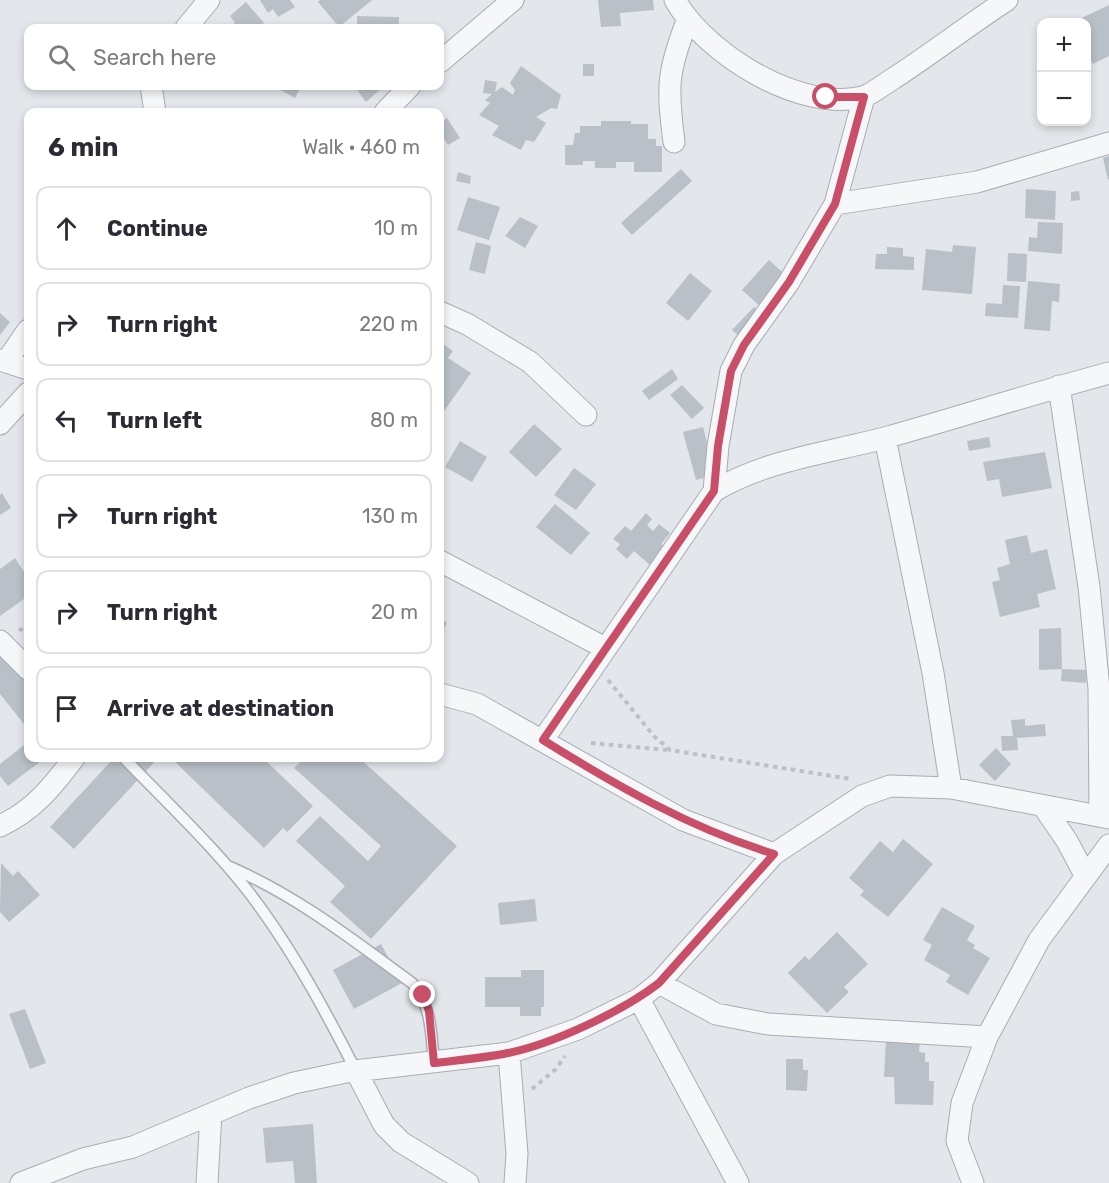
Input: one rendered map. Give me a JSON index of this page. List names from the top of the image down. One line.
{"page":{"map_buttons":["+","−"],"search":"Search here","heading":["6 min","Walk · 460 m"],"list":[["Continue","10 m"],["Turn right","220 m"],["Turn left","80 m"],["Turn right","130 m"],["Turn right","20 m"],"Arrive at destination"]}}
